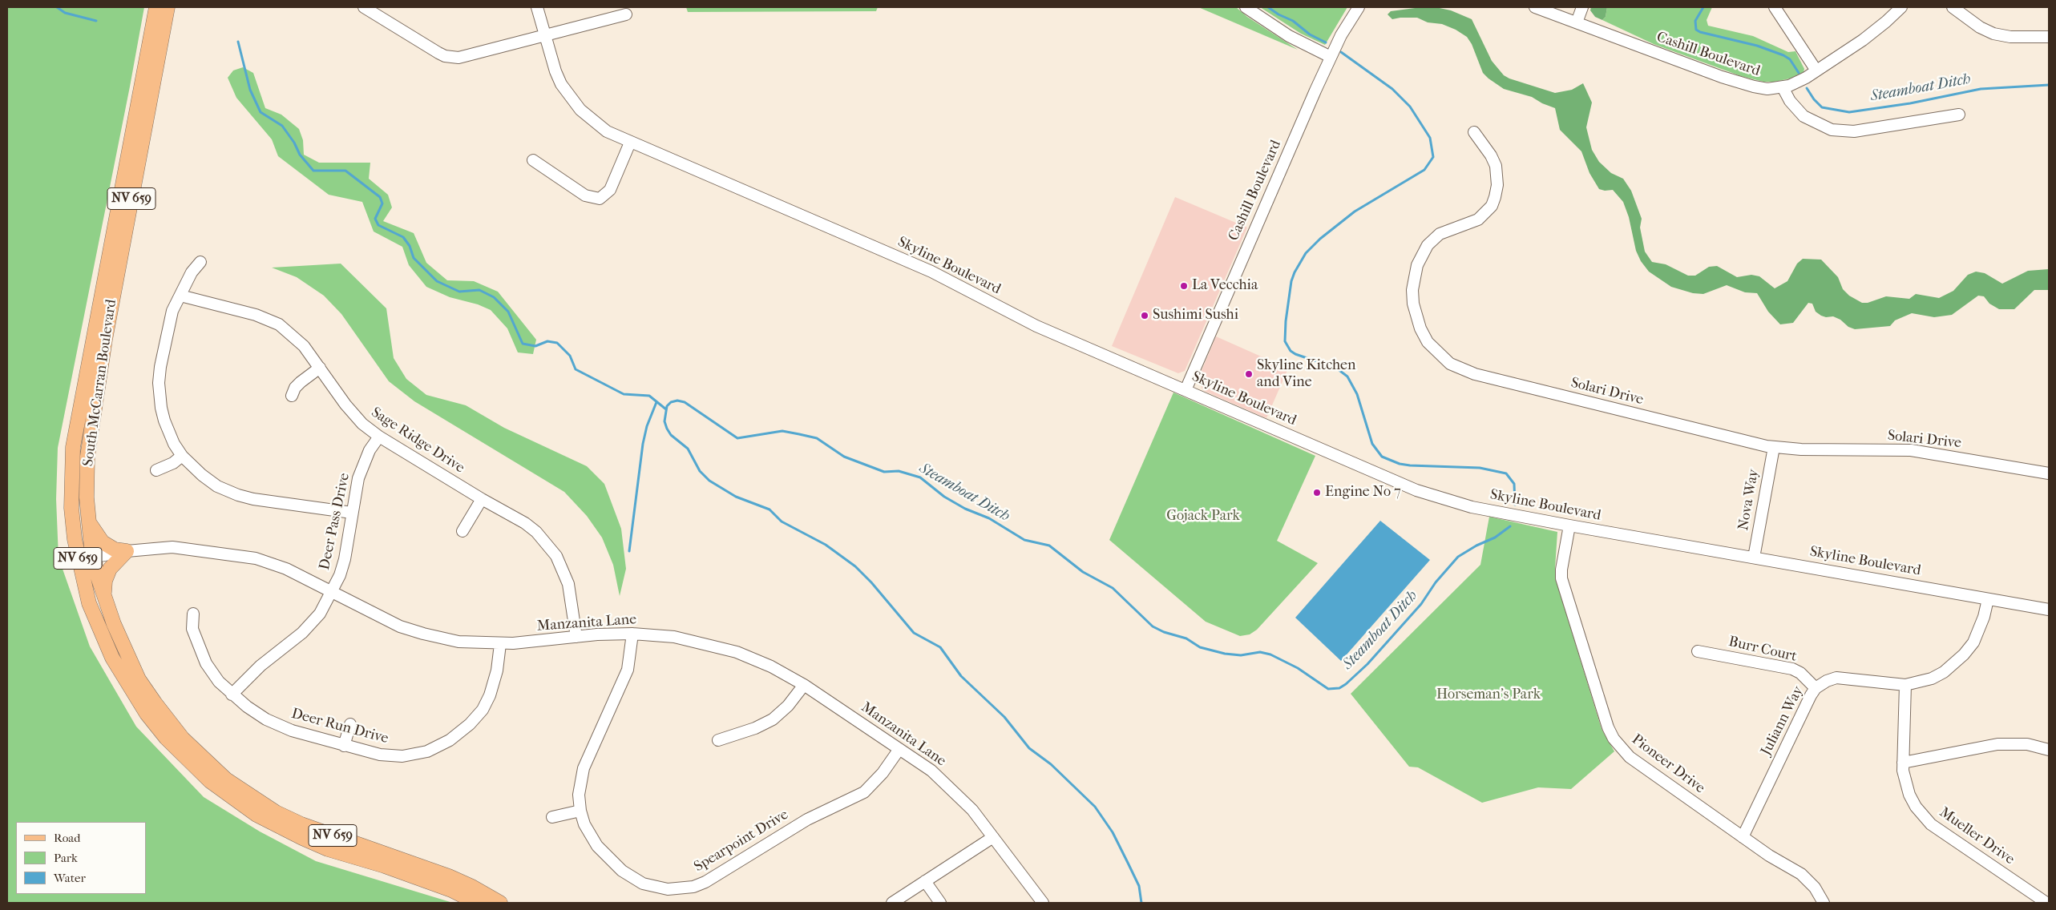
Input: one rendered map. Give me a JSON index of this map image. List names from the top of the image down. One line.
{"streets":{"main road":["NV 659","South McCarran Boulevard"],"street":["Cashill Boulevard","Skyline Boulevard","Solari Drive","Sage Ridge Drive","Nova Way","Deer Pass Drive","Manzanita Lane","Burr Court","Juliann Way","Deer Run Drive","Pioneer Drive","Mueller Drive","Spearpoint Drive"]},"crossings":[["Cashill Boulevard","Skyline Boulevard"],["Skyline Boulevard","Nova Way"],["Skyline Boulevard","Juliann Way"],["Skyline Boulevard","Pioneer Drive"],["South McCarran Boulevard","Manzanita Lane"],["Solari Drive","Nova Way"],["Sage Ridge Drive","Deer Pass Drive"],["Sage Ridge Drive","Manzanita Lane"],["Deer Pass Drive","Manzanita Lane"],["Deer Pass Drive","Deer Run Drive"],["Manzanita Lane","Deer Run Drive"],["Manzanita Lane","Spearpoint Drive"],["Burr Court","Juliann Way"],["Juliann Way","Pioneer Drive"],["Juliann Way","Mueller Drive"]],"water":["Steamboat Ditch"],"parks":["Gojack Park","Horseman's Park"],"places":["La Vecchia","Sushimi Sushi","Skyline Kitchen and Vine","Engine No 7"],"legend":["Road","Park","Water"]}
